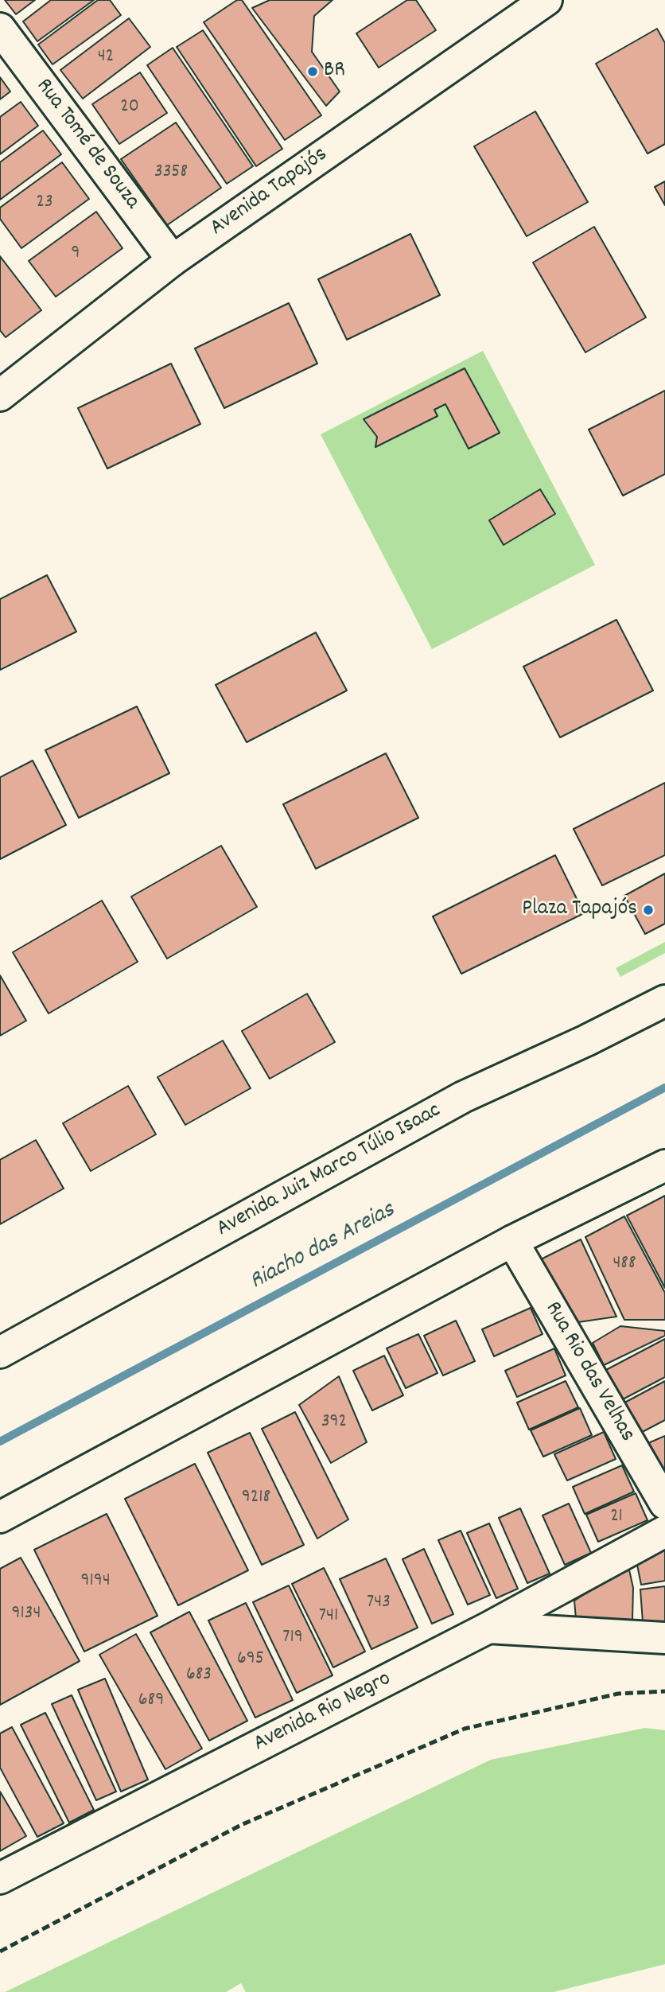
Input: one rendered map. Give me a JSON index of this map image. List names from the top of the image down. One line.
{"streets":{"main road":["Rua Tomé de Souza","Avenida Tapajós","Avenida Juiz Marco Túlio Isaac","Rua Rio das Velhas","Avenida Rio Negro"]},"crossings":[["Rua Tomé de Souza","Avenida Tapajós"]],"water":["Riacho das Areias"],"places":["BR","Plaza Tapajós"],"house_numbers":["42","20","3358","23","9","488","392","9218","21","9194","743","9134","741","719","695","683","689"]}
